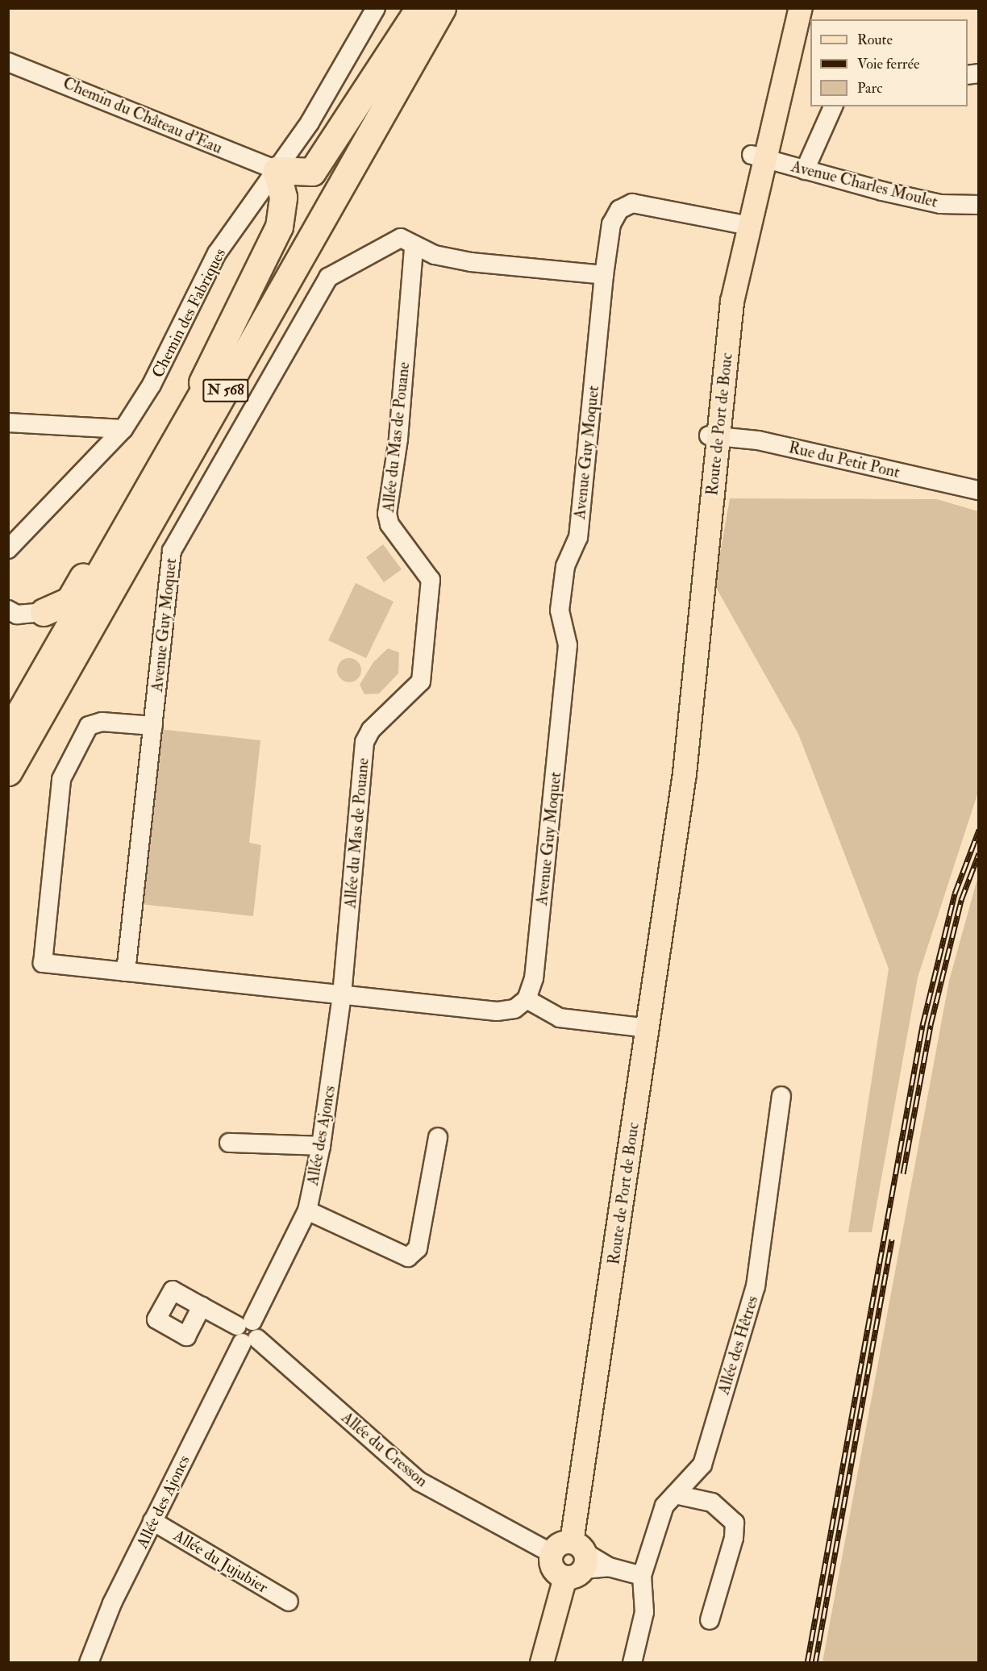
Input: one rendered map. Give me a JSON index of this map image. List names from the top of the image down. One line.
{"streets":{"highway":["N 568"],"main road":["Route de Port de Bouc"],"street":["Chemin du Château d'Eau","Avenue Charles Moulet","Chemin des Fabriques","Allée du Mas de Pouane","Avenue Guy Moquet","Rue du Petit Pont","Allée des Ajoncs","Allée des Hêtres","Allée du Cresson","Allée du Jujubier"]},"crossings":[["Chemin du Château d'Eau","Chemin des Fabriques"],["Avenue Charles Moulet","Route de Port de Bouc"],["Route de Port de Bouc","Avenue Guy Moquet"],["Route de Port de Bouc","Rue du Petit Pont"],["Allée du Mas de Pouane","Avenue Guy Moquet"],["Allée du Mas de Pouane","Allée des Ajoncs"],["Allée des Ajoncs","Allée du Cresson"],["Allée des Ajoncs","Allée du Jujubier"]],"legend":["Route","Voie ferrée","Parc"]}
